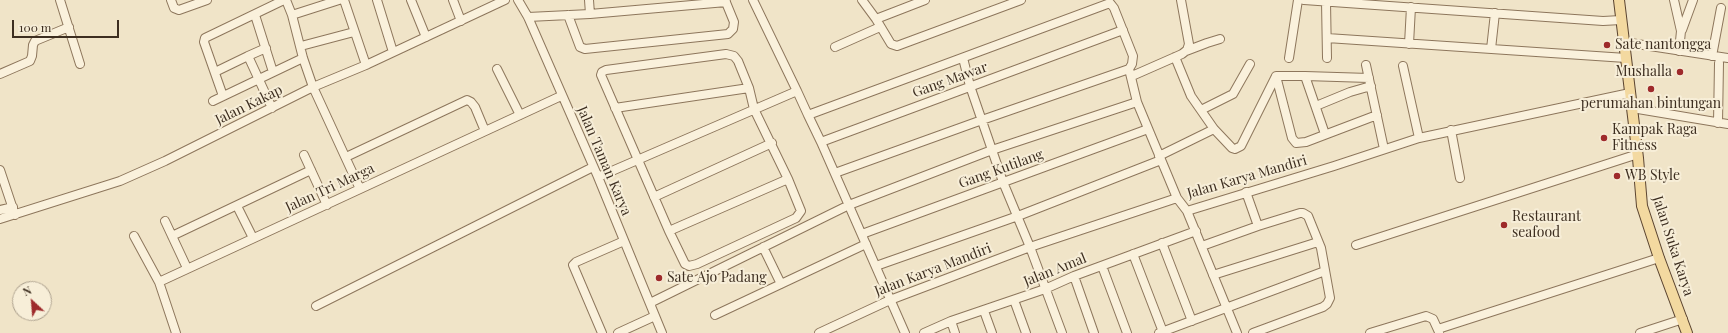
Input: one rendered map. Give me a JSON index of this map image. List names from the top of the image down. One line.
{"streets":{"main road":["Jalan Suka Karya"],"street":["Gang Mawar","Jalan Kakap","Jalan Taman Karya","Gang Kutilang","Jalan Karya Mandiri","Jalan Tri Marga","Jalan Amal"]},"crossings":[["Jalan Taman Karya","Jalan Tri Marga"],["Jalan Karya Mandiri","Jalan Suka Karya"]],"places":["Sate nantongga","Mushalla","perumahan bintungan","Kampak Raga Fitness","WB Style","Restaurant seafood","Sate Ajo Padang"],"scale_bar":"100 m","north":"top left"}
